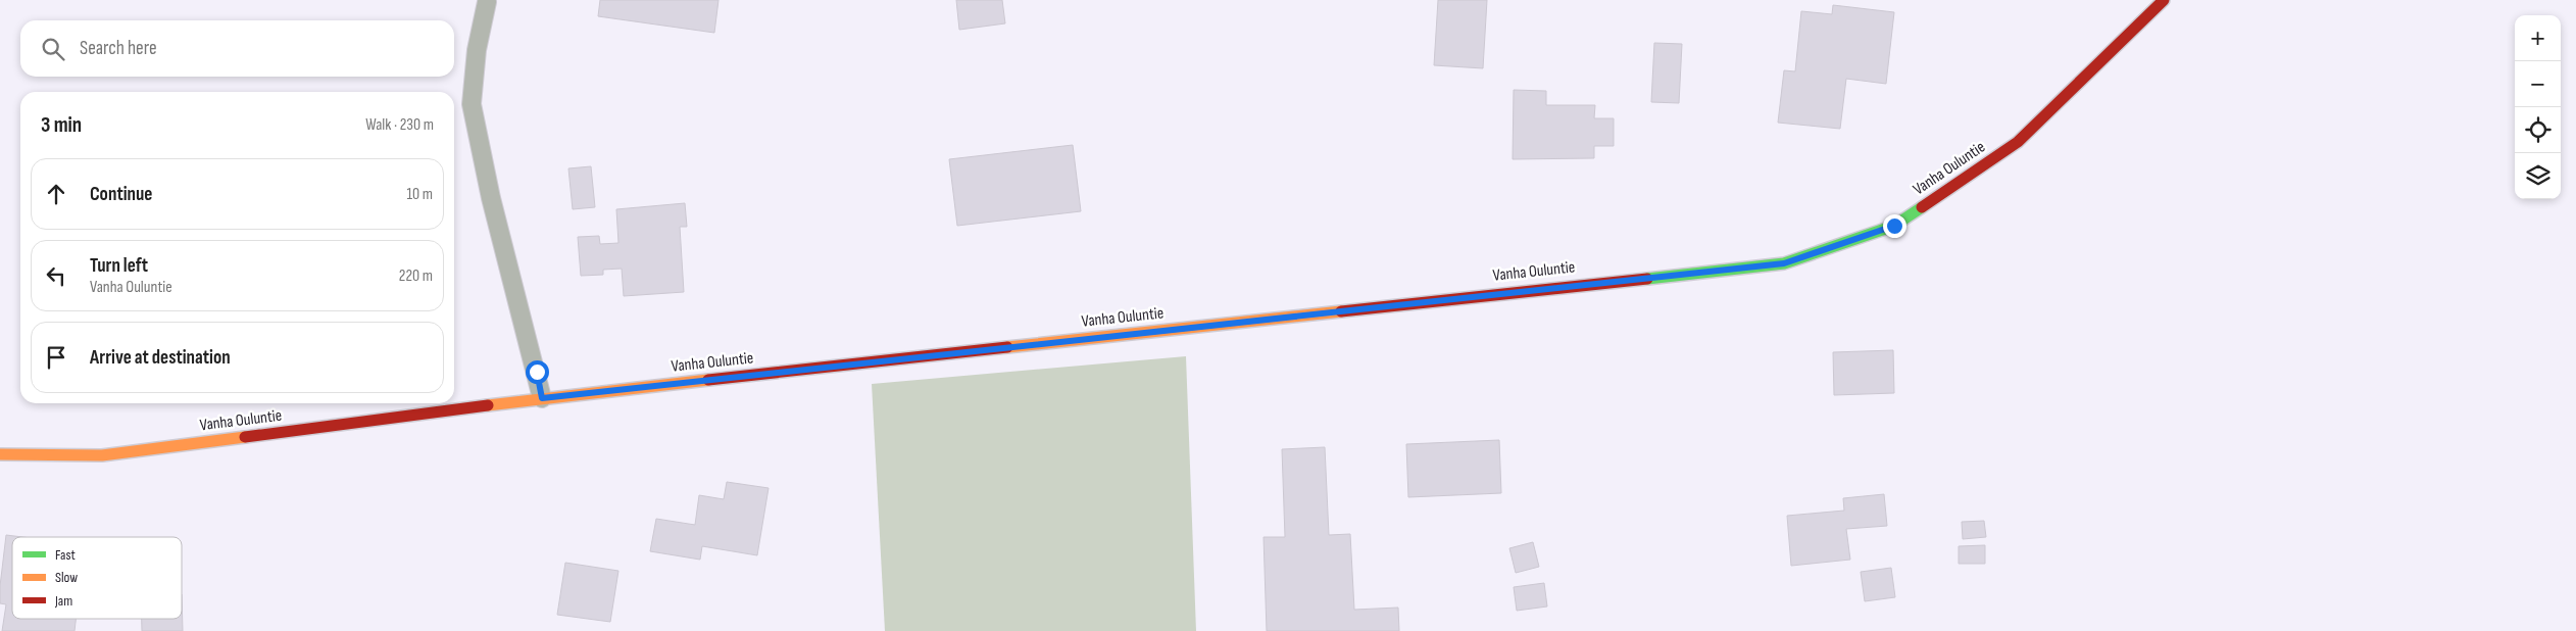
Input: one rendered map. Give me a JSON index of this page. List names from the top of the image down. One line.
{"streets":{"street":["Vanha Ouluntie"]},"legend":["Fast","Slow","Jam"],"page":{"map_buttons":["+","−"],"search":"Search here","heading":["3 min","Walk · 230 m"],"list":[["Continue","10 m"],["Turn left","Vanha Ouluntie","220 m"],"Arrive at destination"]}}
